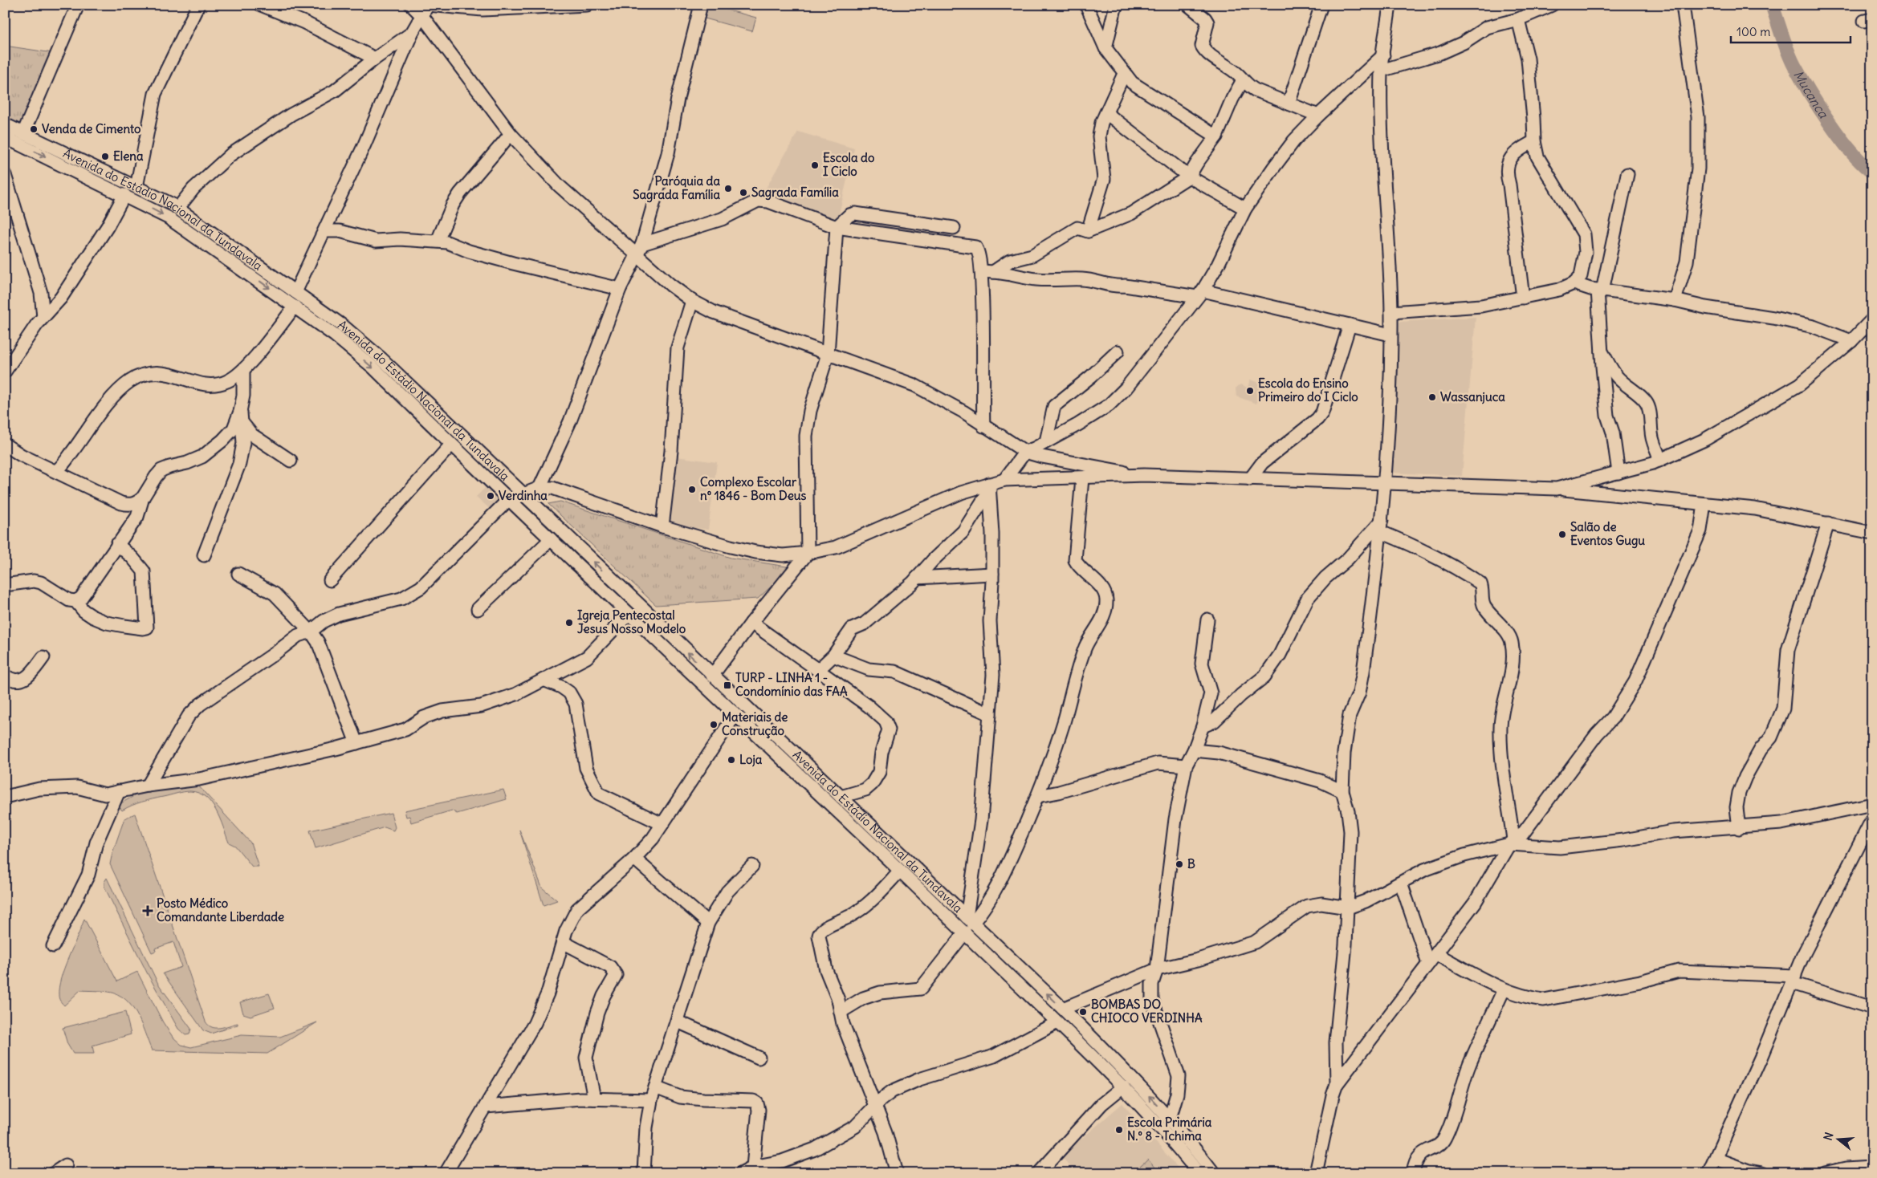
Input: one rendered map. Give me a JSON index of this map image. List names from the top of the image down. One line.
{"streets":{"street":["Avenida do Estádio Nacional da Tundavala"]},"water":["Mucanca"],"places":{"other":["Venda de Cimento","Elena","Escola do I Ciclo","Paróquia da Sagrada Família","Sagrada Família","Escola do Ensino Primeiro do I Ciclo","Wassanjuca","Complexo Escolar nº 1846 - Bom Deus","Verdinha","Salão de Eventos Gugu","Igreja Pentecostal Jesus Nosso Modelo","Materiais de Construção","Loja","B","BOMBAS DO CHIOCO VERDINHA","Escola Primária N.º 8 - Tchima"],"transit":["TURP - LINHA 1 - Condomínio das FAA"],"health":["Posto Médico Comandante Liberdade"]},"scale_bar":"100 m","north":"left"}
